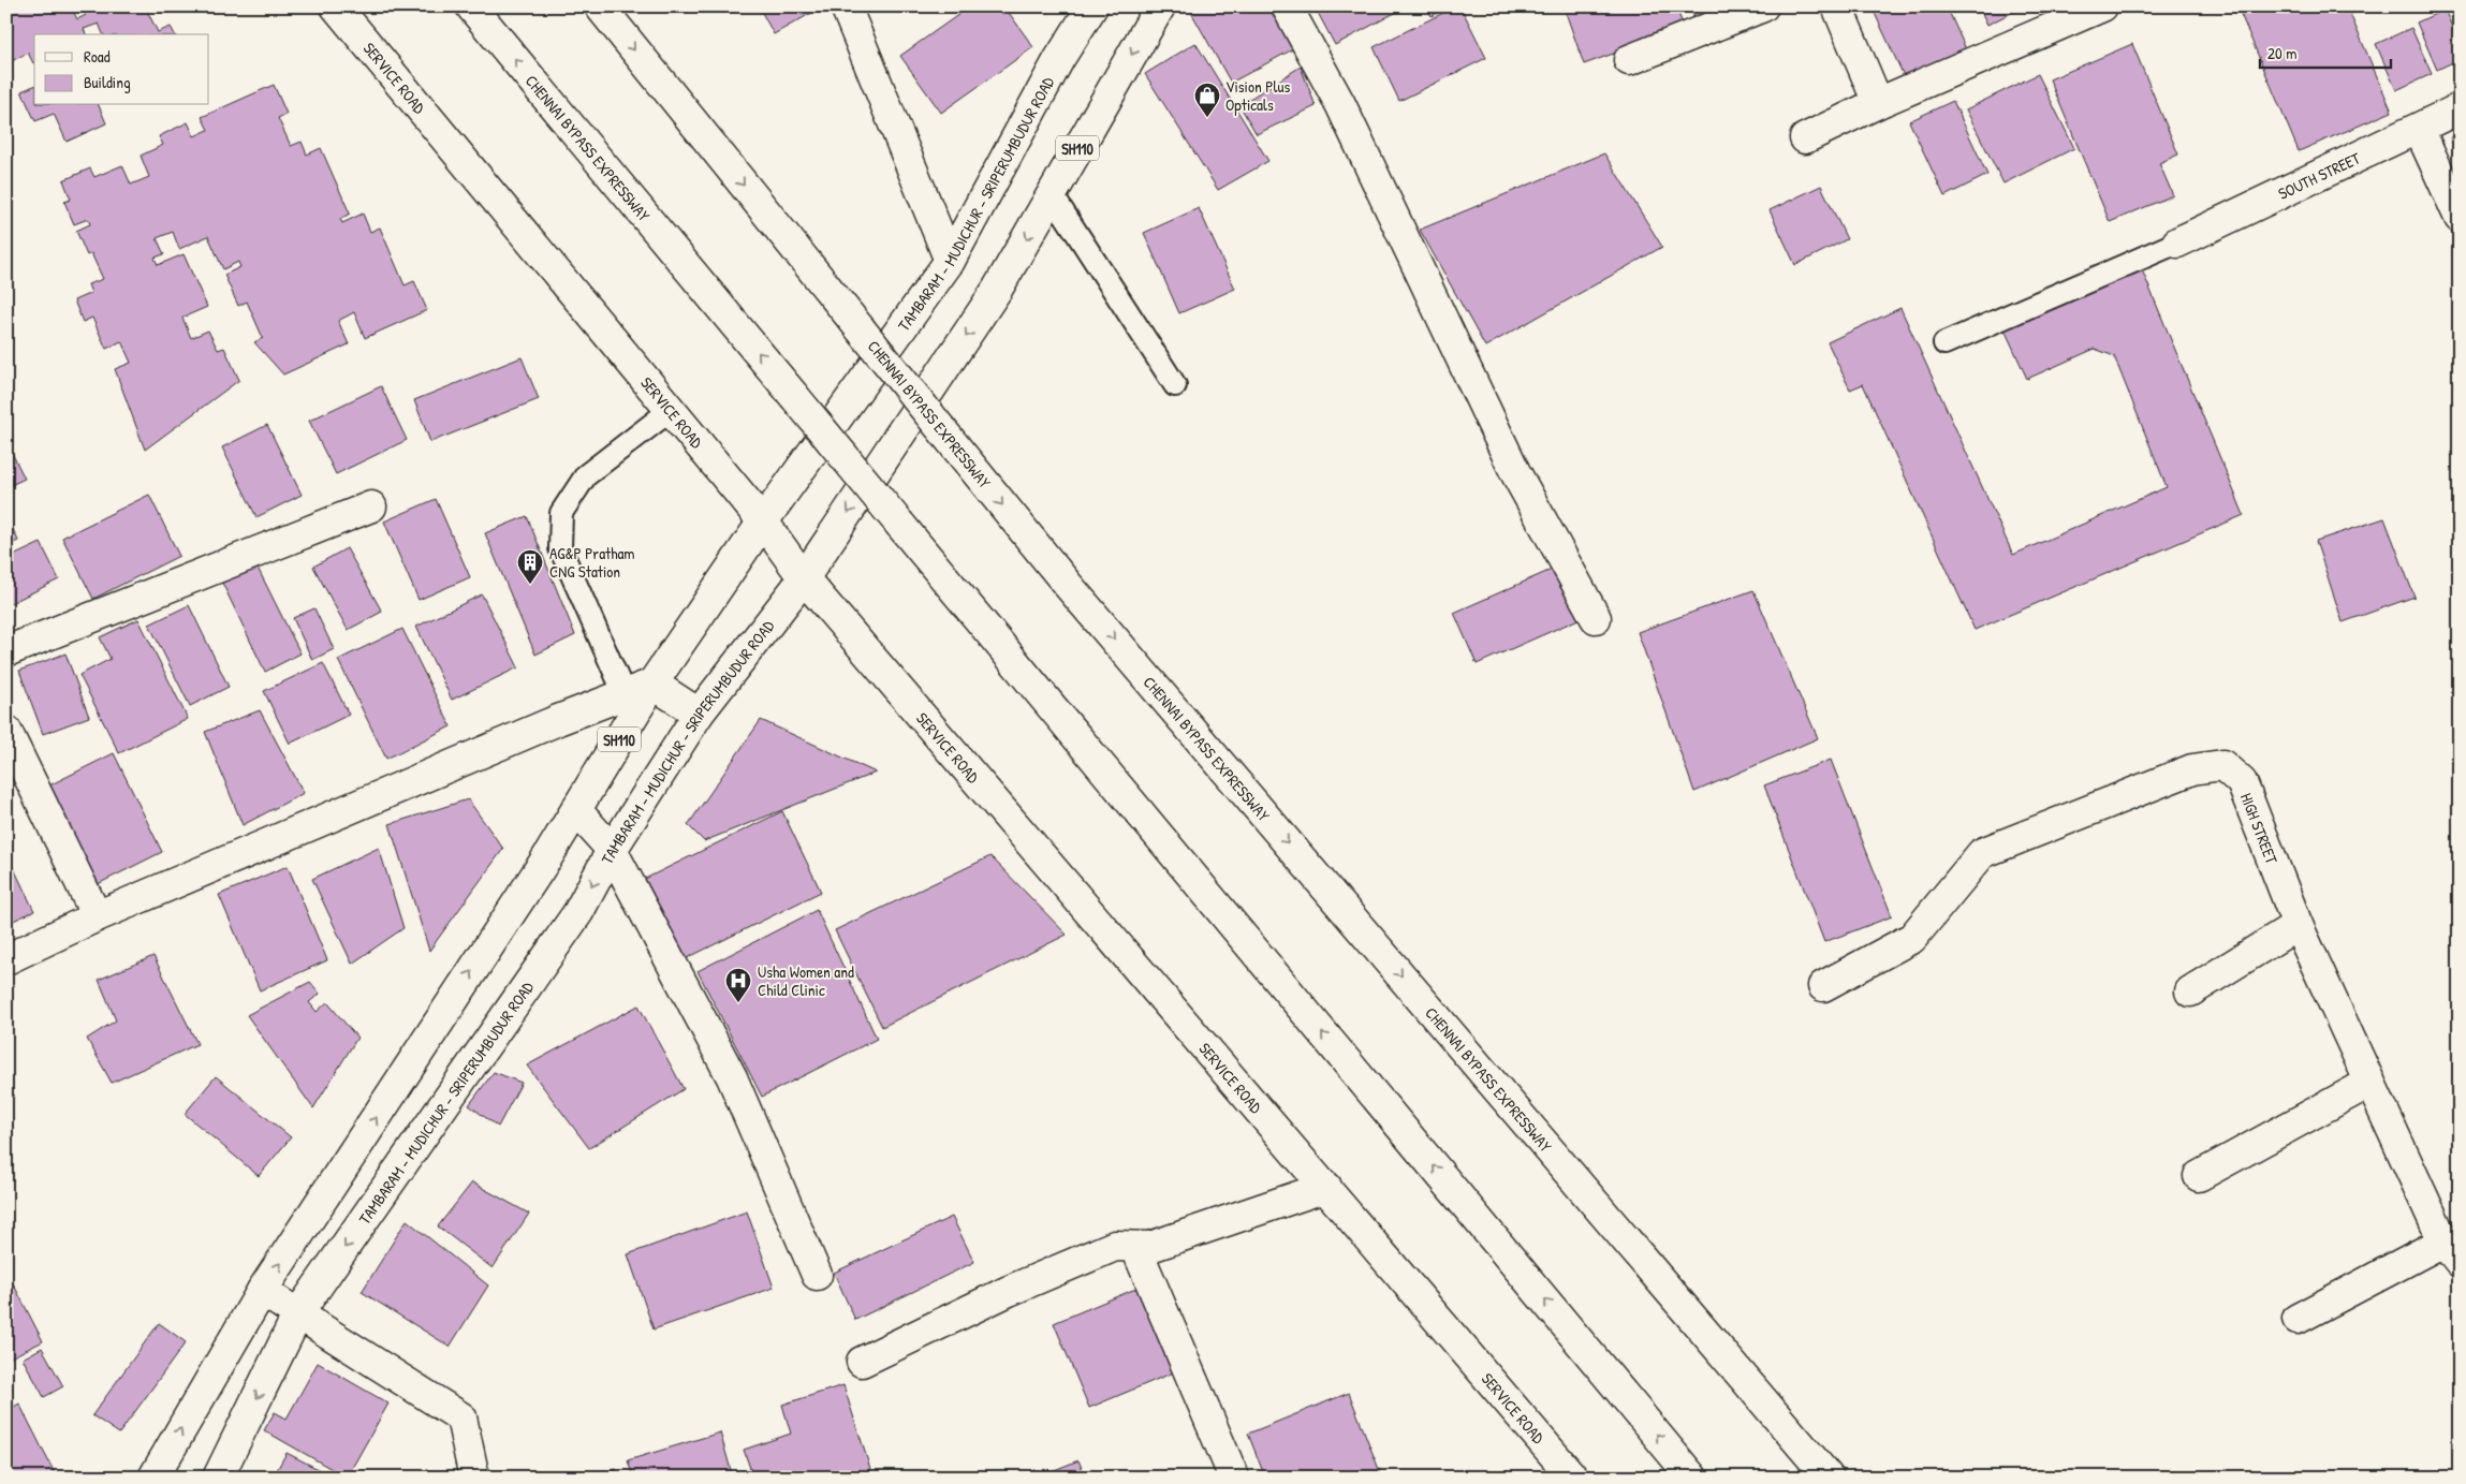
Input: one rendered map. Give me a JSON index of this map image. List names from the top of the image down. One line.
{"streets":{"main road":["SERVICE ROAD","CHENNAI BYPASS EXPRESSWAY","SH110","SOUTH STREET","TAMBARAM - MUDICHUR - SRIPERUMBUDUR ROAD","HIGH STREET"]},"crossings":[["SERVICE ROAD","TAMBARAM - MUDICHUR - SRIPERUMBUDUR ROAD"]],"places":{"shop":["Vision Plus Opticals"],"building":["AG&P Pratham CNG Station"],"hospital":["Usha Women and Child Clinic"]},"legend":["Road","Building"],"scale_bar":"20 m"}
